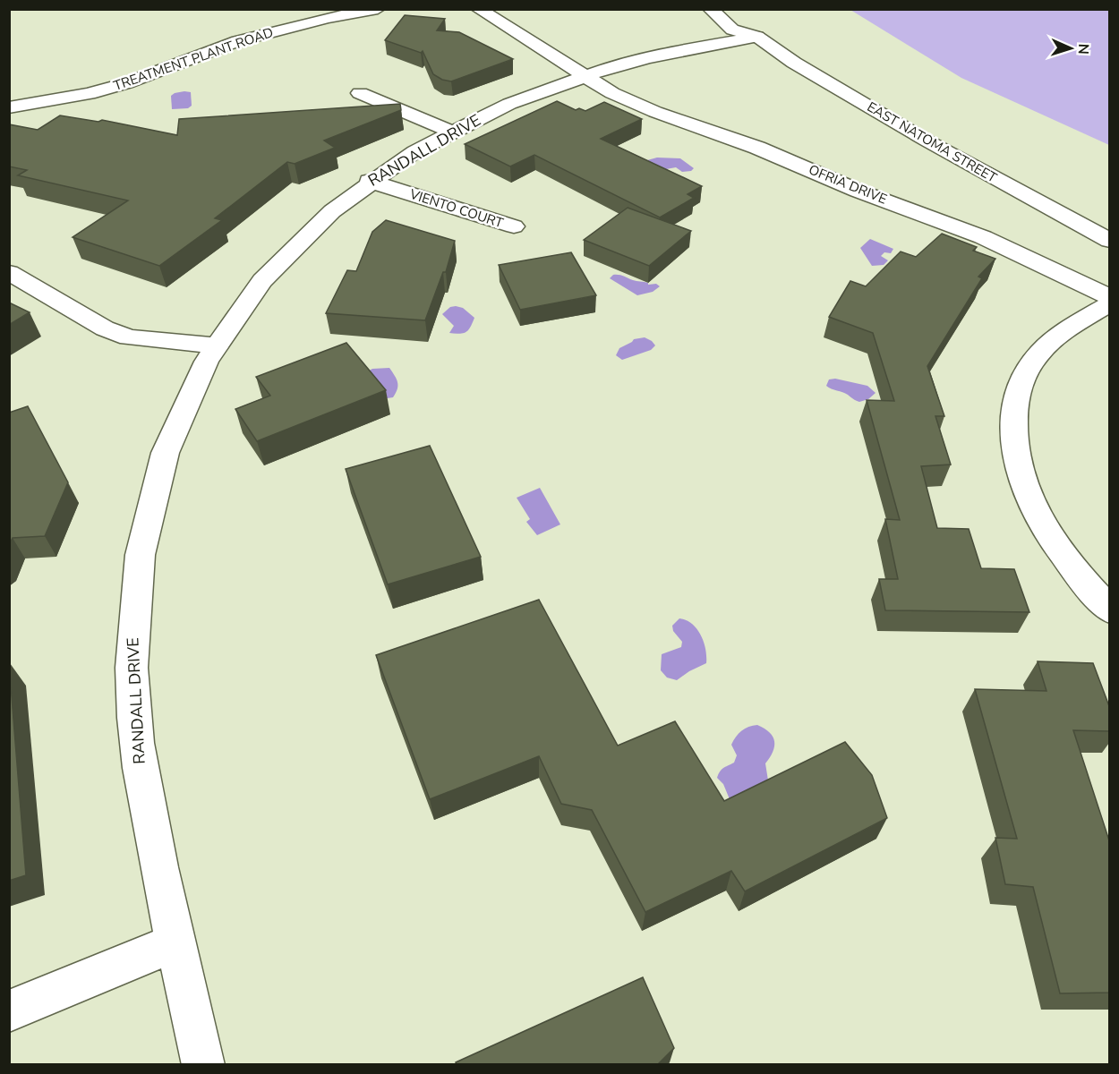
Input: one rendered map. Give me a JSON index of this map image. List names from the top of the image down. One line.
{"streets":{"street":["TREATMENT PLANT ROAD","EAST NATOMA STREET","RANDALL DRIVE","OFRIA DRIVE","VIENTO COURT"]},"crossings":[["EAST NATOMA STREET","RANDALL DRIVE"],["RANDALL DRIVE","OFRIA DRIVE"],["RANDALL DRIVE","VIENTO COURT"]],"north":"right"}
